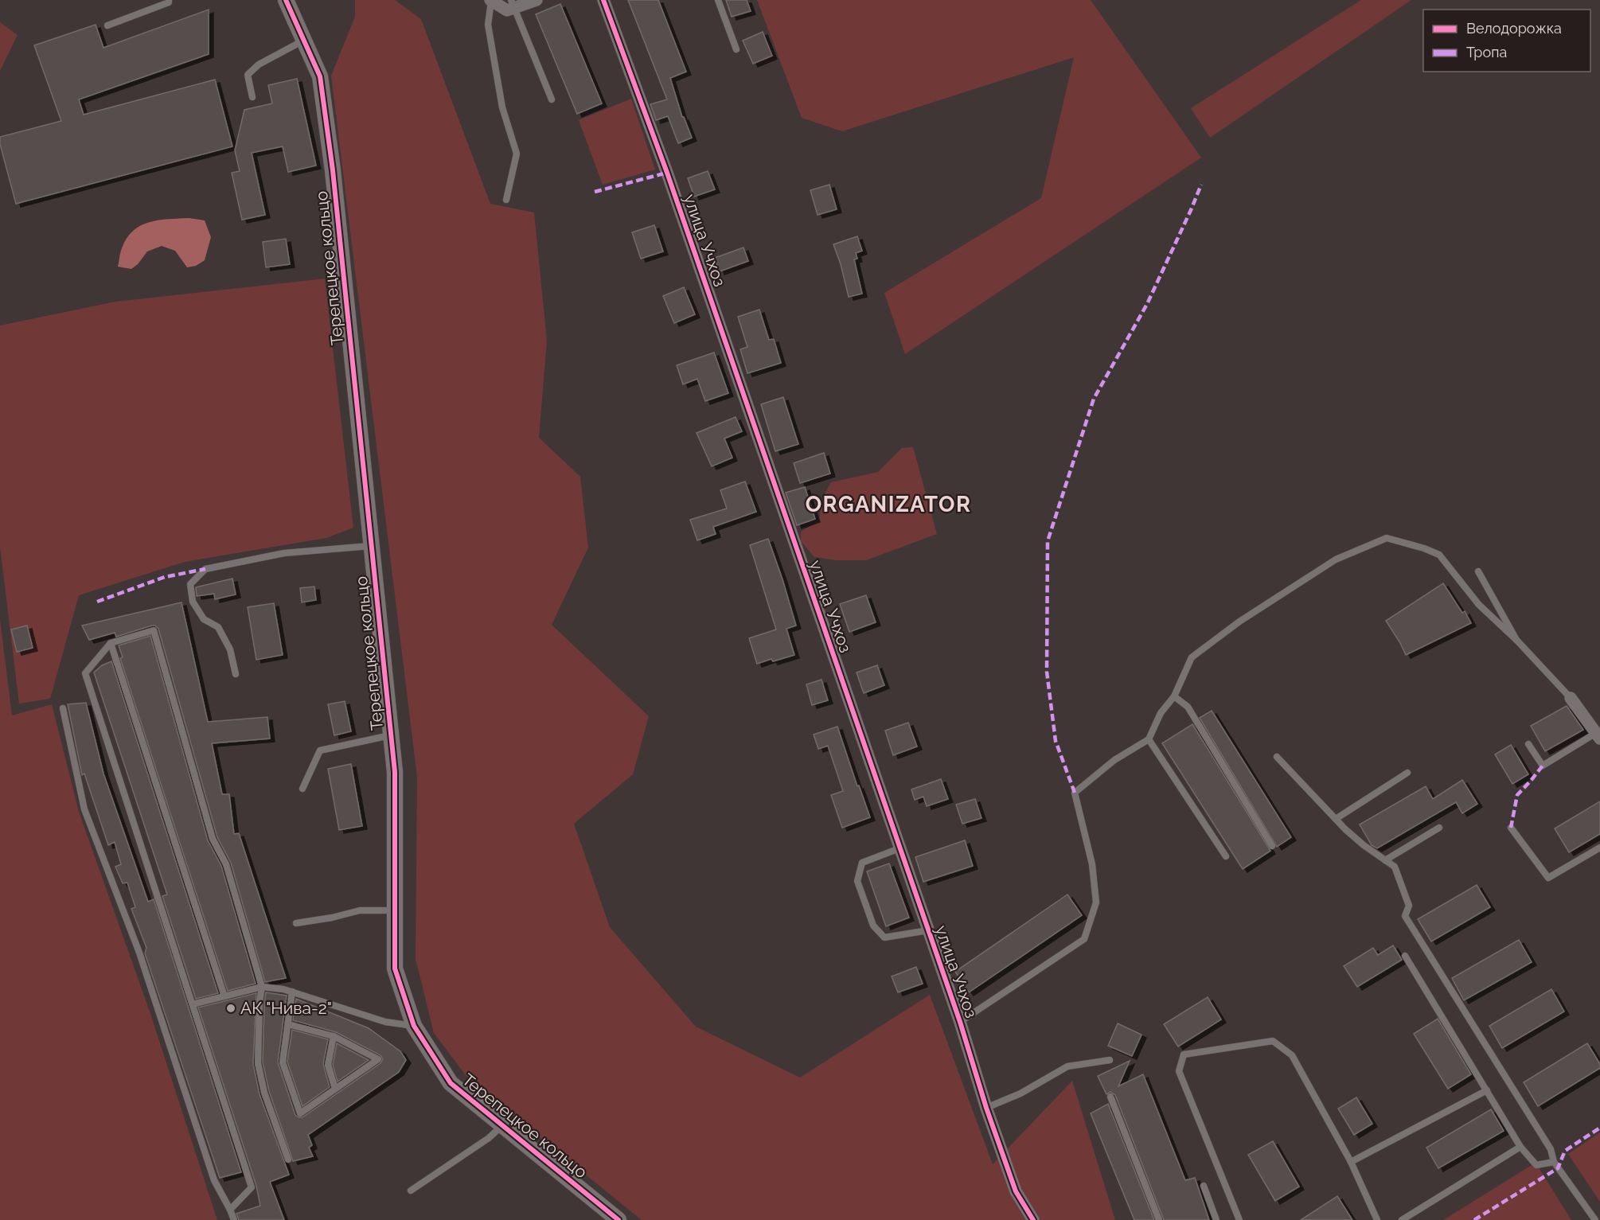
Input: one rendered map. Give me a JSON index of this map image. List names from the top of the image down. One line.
{"streets":{"street":["улица Учхоз","Терепецкое кольцо"]},"districts":["ORGANIZATOR"],"places":["АК \"Нива-2\""],"legend":["Велодорожка","Тропа"]}
